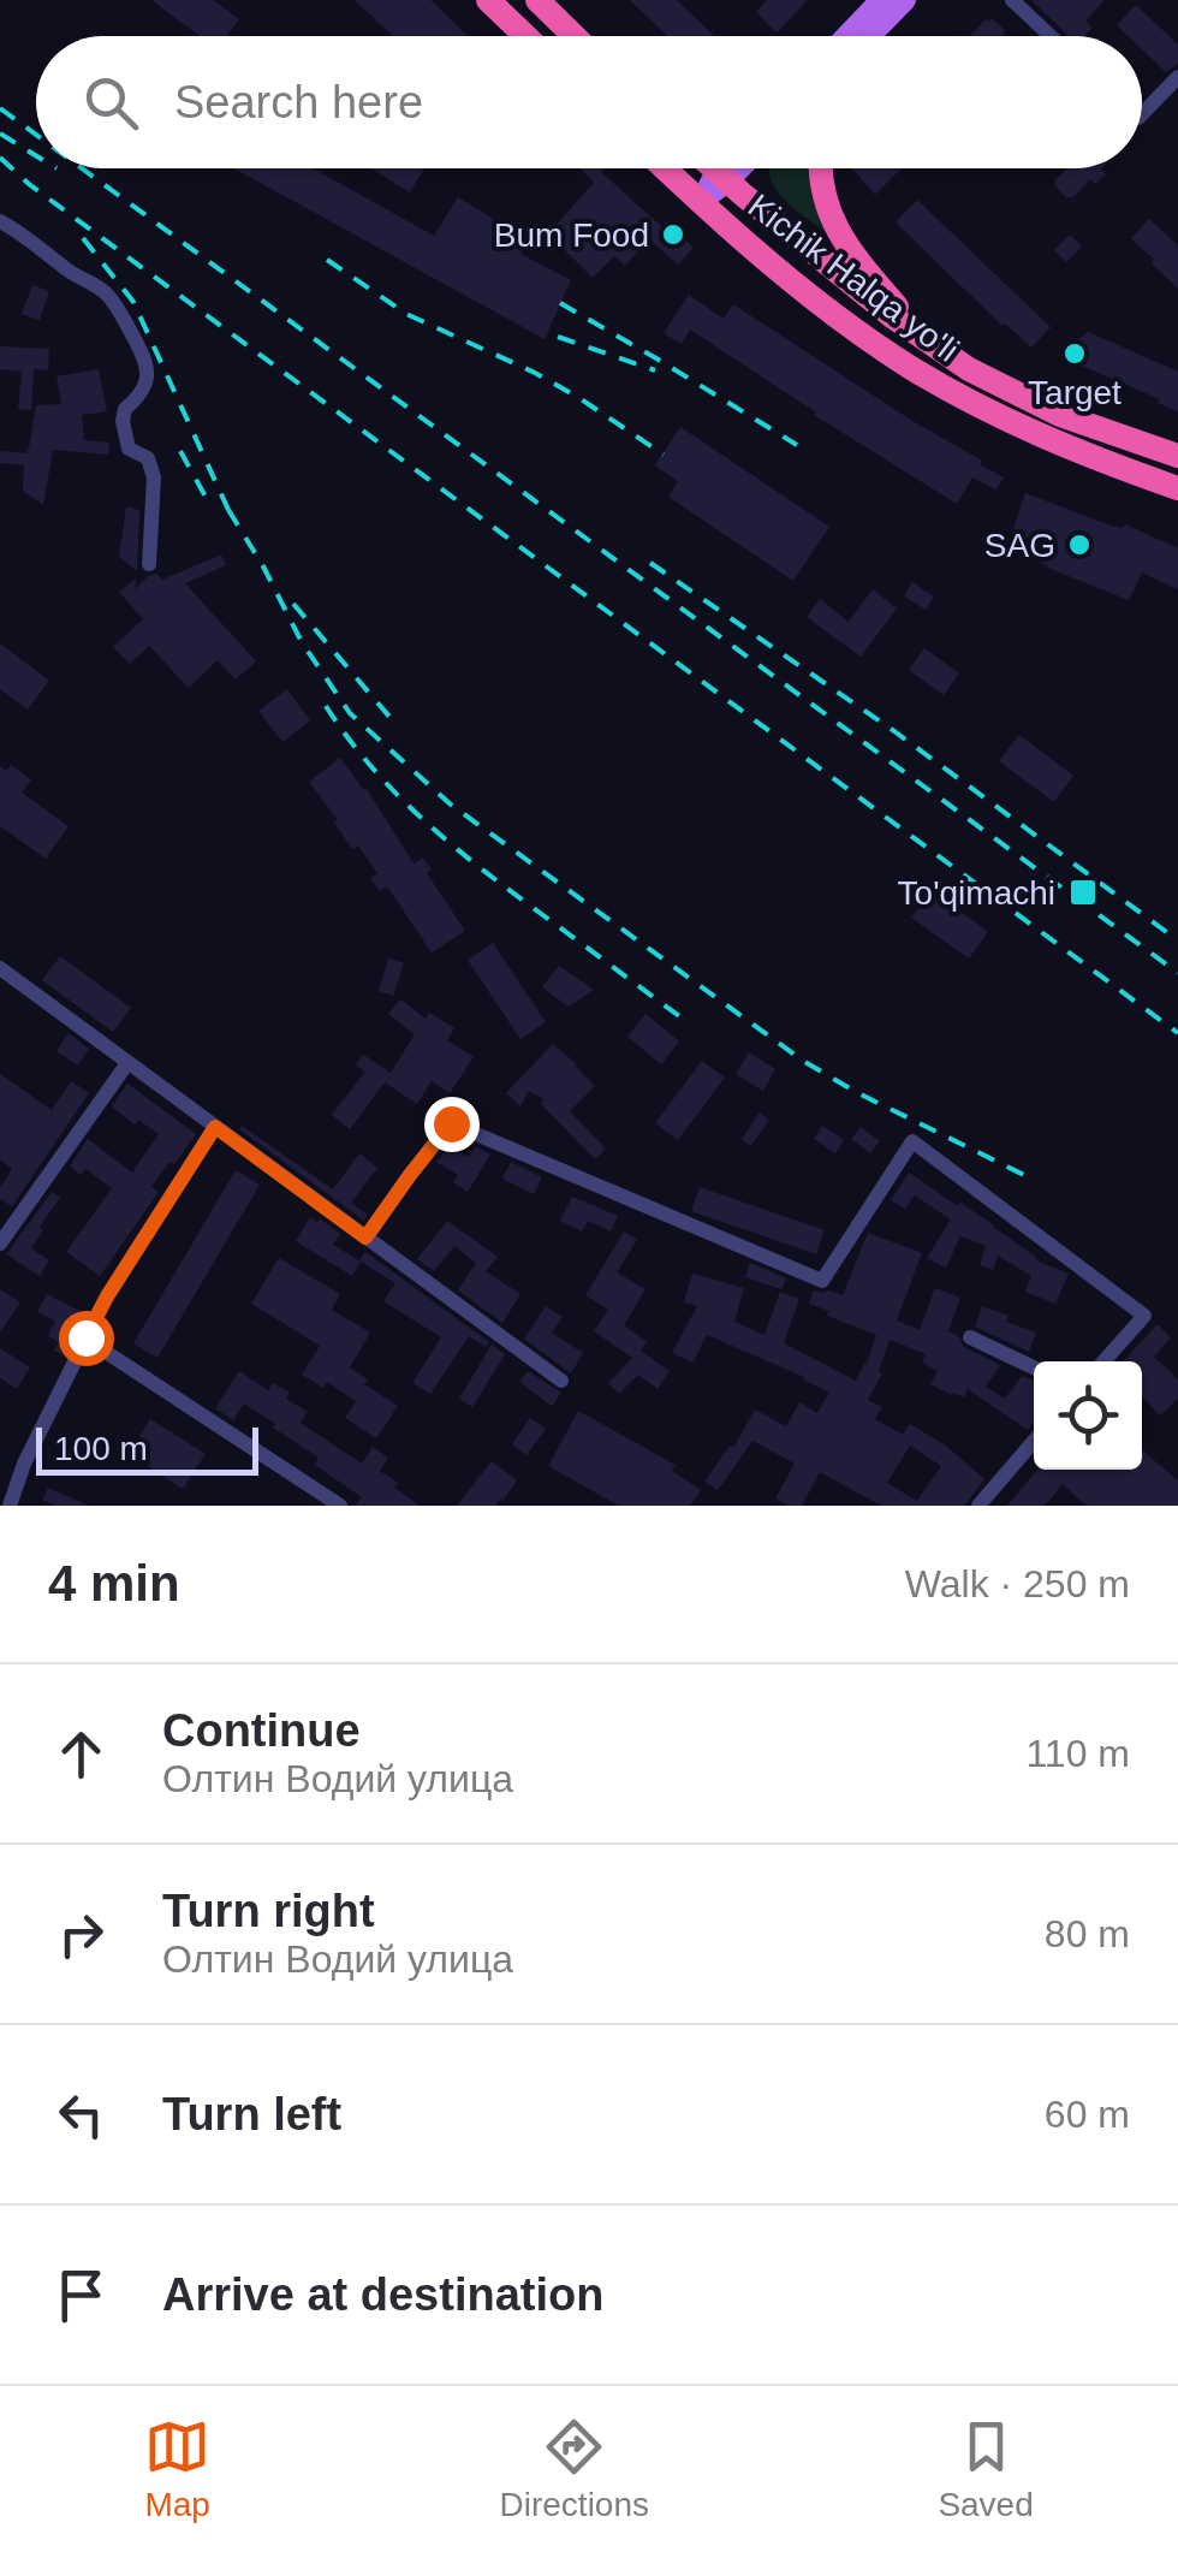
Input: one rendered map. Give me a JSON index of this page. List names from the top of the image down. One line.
{"streets":{"highway":["Kichik Halqa yo'li"]},"places":{"other":["Bum Food","Target","SAG"],"transit":["To'qimachi"]},"scale_bar":"100 m","page":{"search":"Search here","scale":"100 m","heading":["4 min","Walk · 250 m"],"list":[["Continue","Олтин Водий улица","110 m"],["Turn right","Олтин Водий улица","80 m"],["Turn left","60 m"],"Arrive at destination"],"nav":["Map","Directions","Saved"]}}
